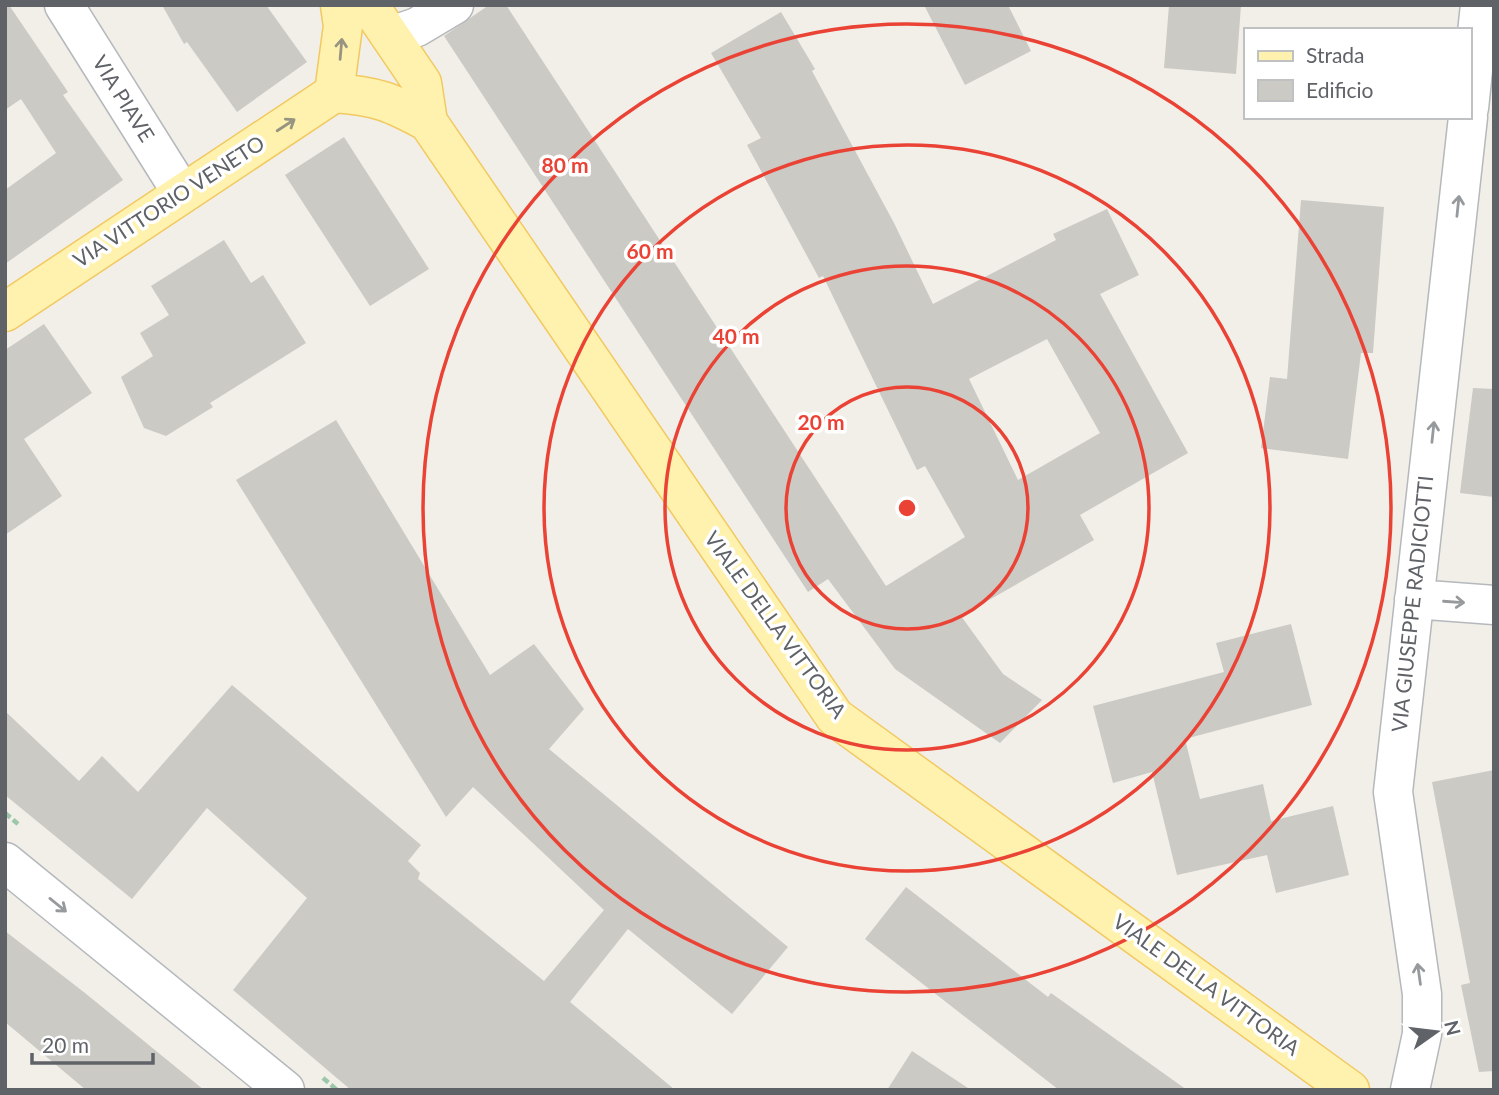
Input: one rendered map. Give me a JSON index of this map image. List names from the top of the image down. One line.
{"streets":{"main road":["VIA VITTORIO VENETO","VIALE DELLA VITTORIA"],"street":["VIA PIAVE","VIA GIUSEPPE RADICIOTTI"]},"crossings":[["VIA PIAVE","VIA VITTORIO VENETO"]],"one_way":["VIA VITTORIO VENETO","VIA GIUSEPPE RADICIOTTI"],"legend":["Strada","Edificio"],"scale_bar":"20 m","north":"right","rings":["80 m","60 m","40 m","20 m"]}
